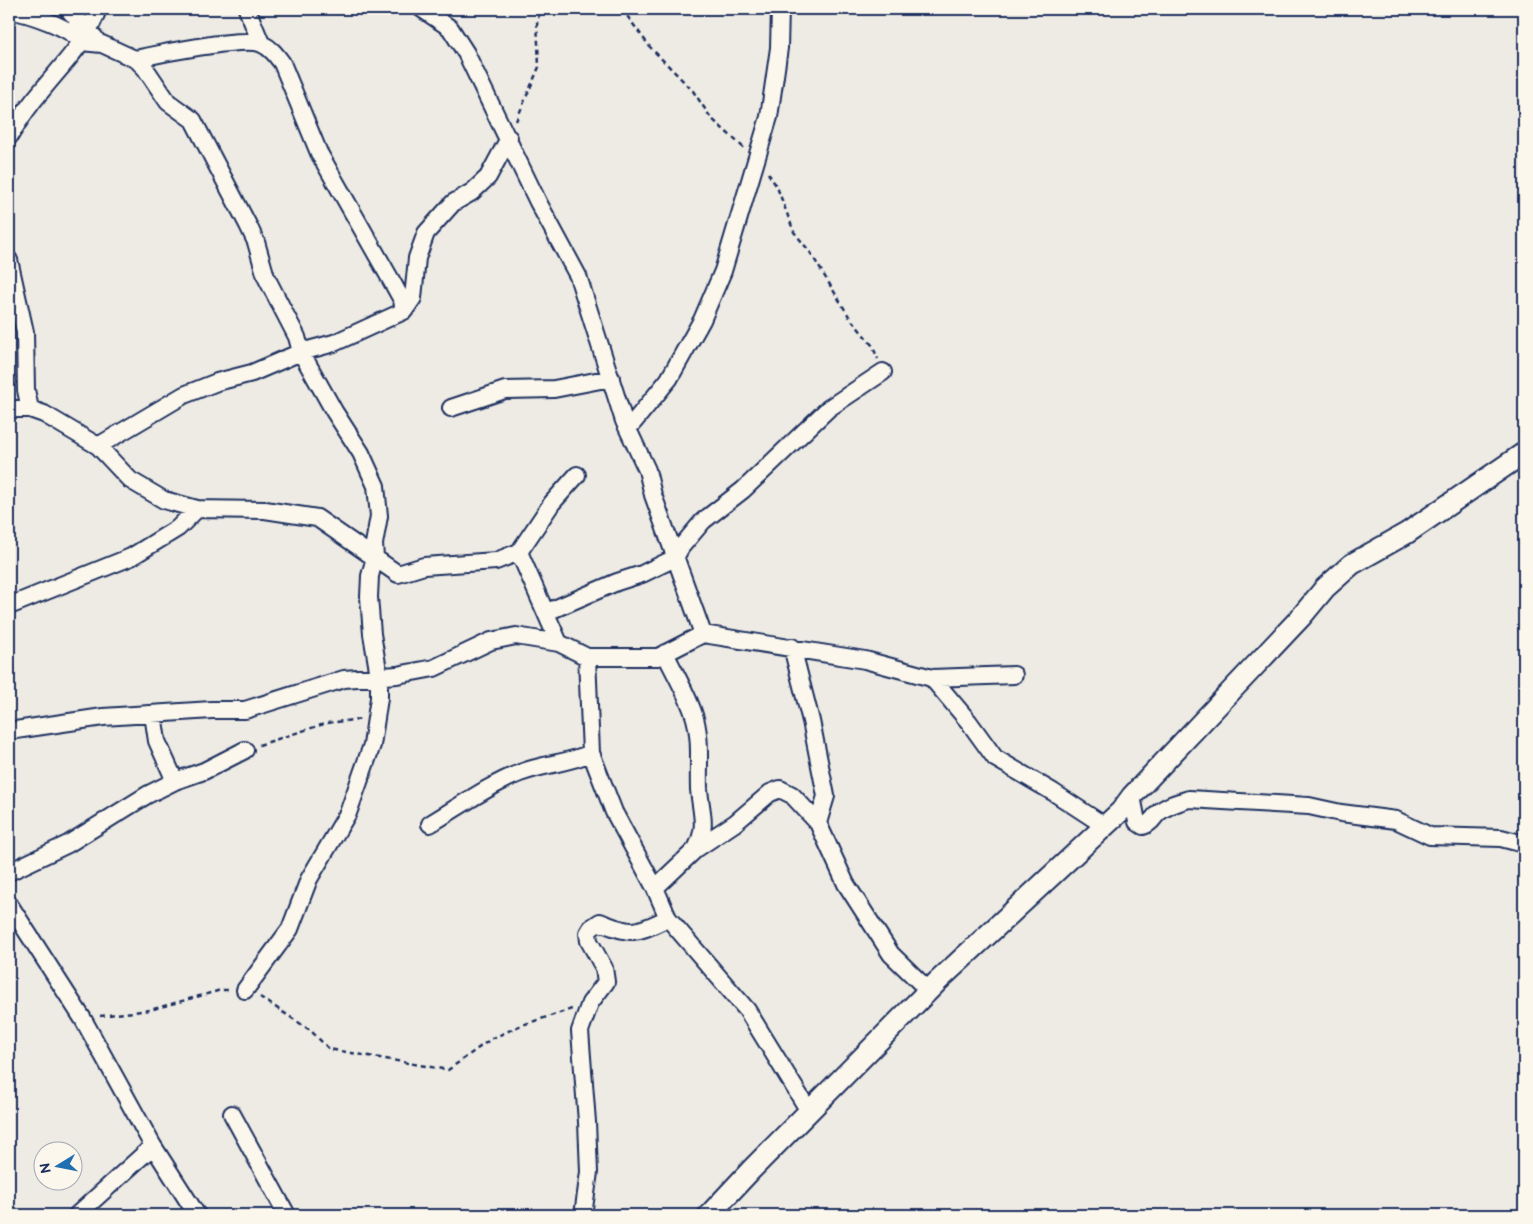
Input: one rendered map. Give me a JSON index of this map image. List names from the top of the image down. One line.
{"north":"left"}
